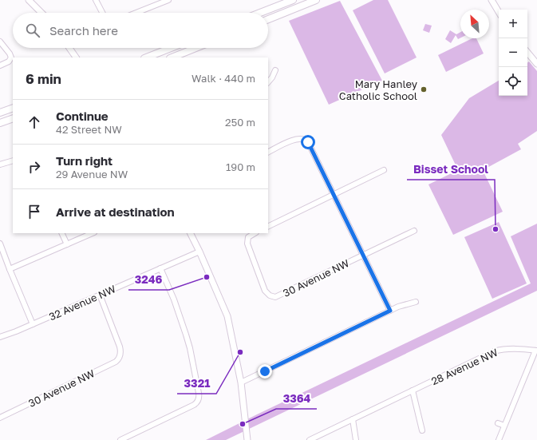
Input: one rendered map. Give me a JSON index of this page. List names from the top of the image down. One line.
{"streets":{"street":["30 Avenue NW","32 Avenue NW","28 Avenue NW"]},"crossings":[["30 Avenue NW","32 Avenue NW"]],"places":["Mary Hanley Catholic School","Bisset School","3246","3321","3364"],"north":"top left","page":{"map_buttons":["+","−"],"search":"Search here","heading":["6 min","Walk · 440 m"],"list":[["Continue","42 Street NW","250 m"],["Turn right","29 Avenue NW","190 m"],"Arrive at destination"]}}
